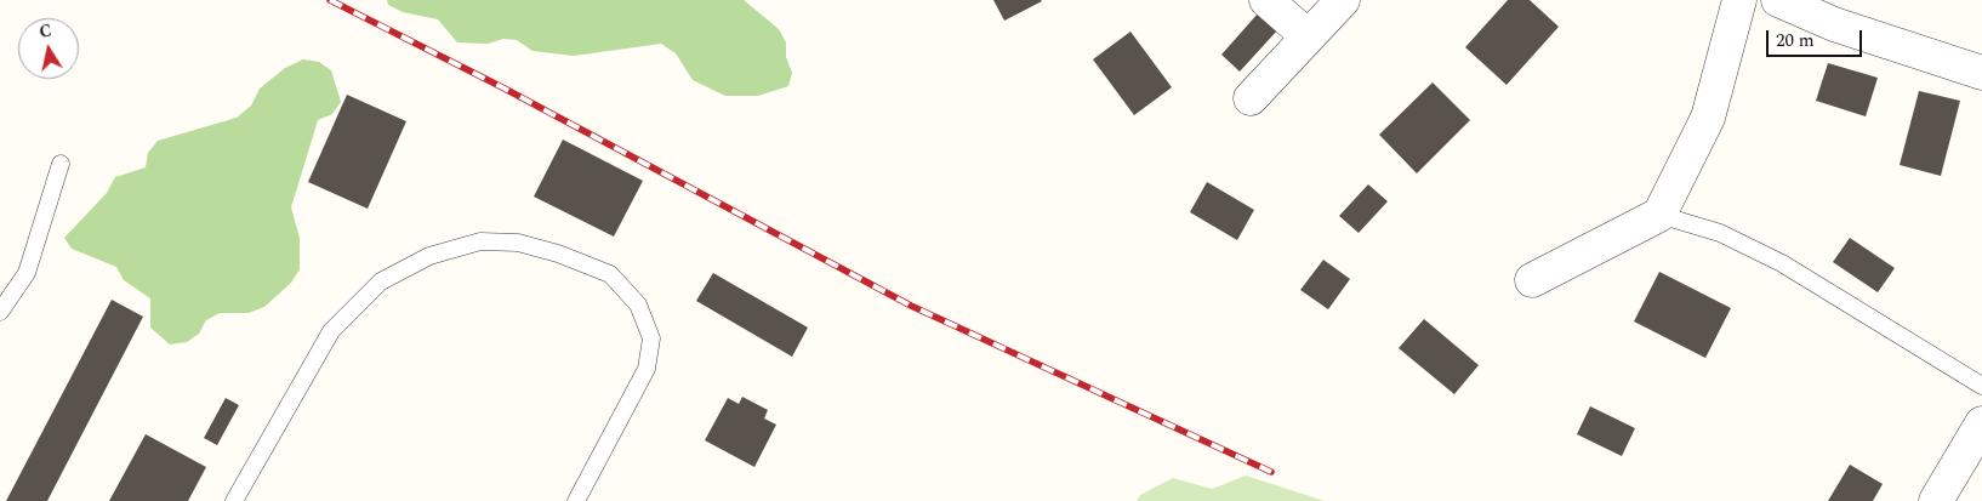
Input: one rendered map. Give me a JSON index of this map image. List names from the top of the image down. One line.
{"scale_bar":"20 m","north":"top"}
